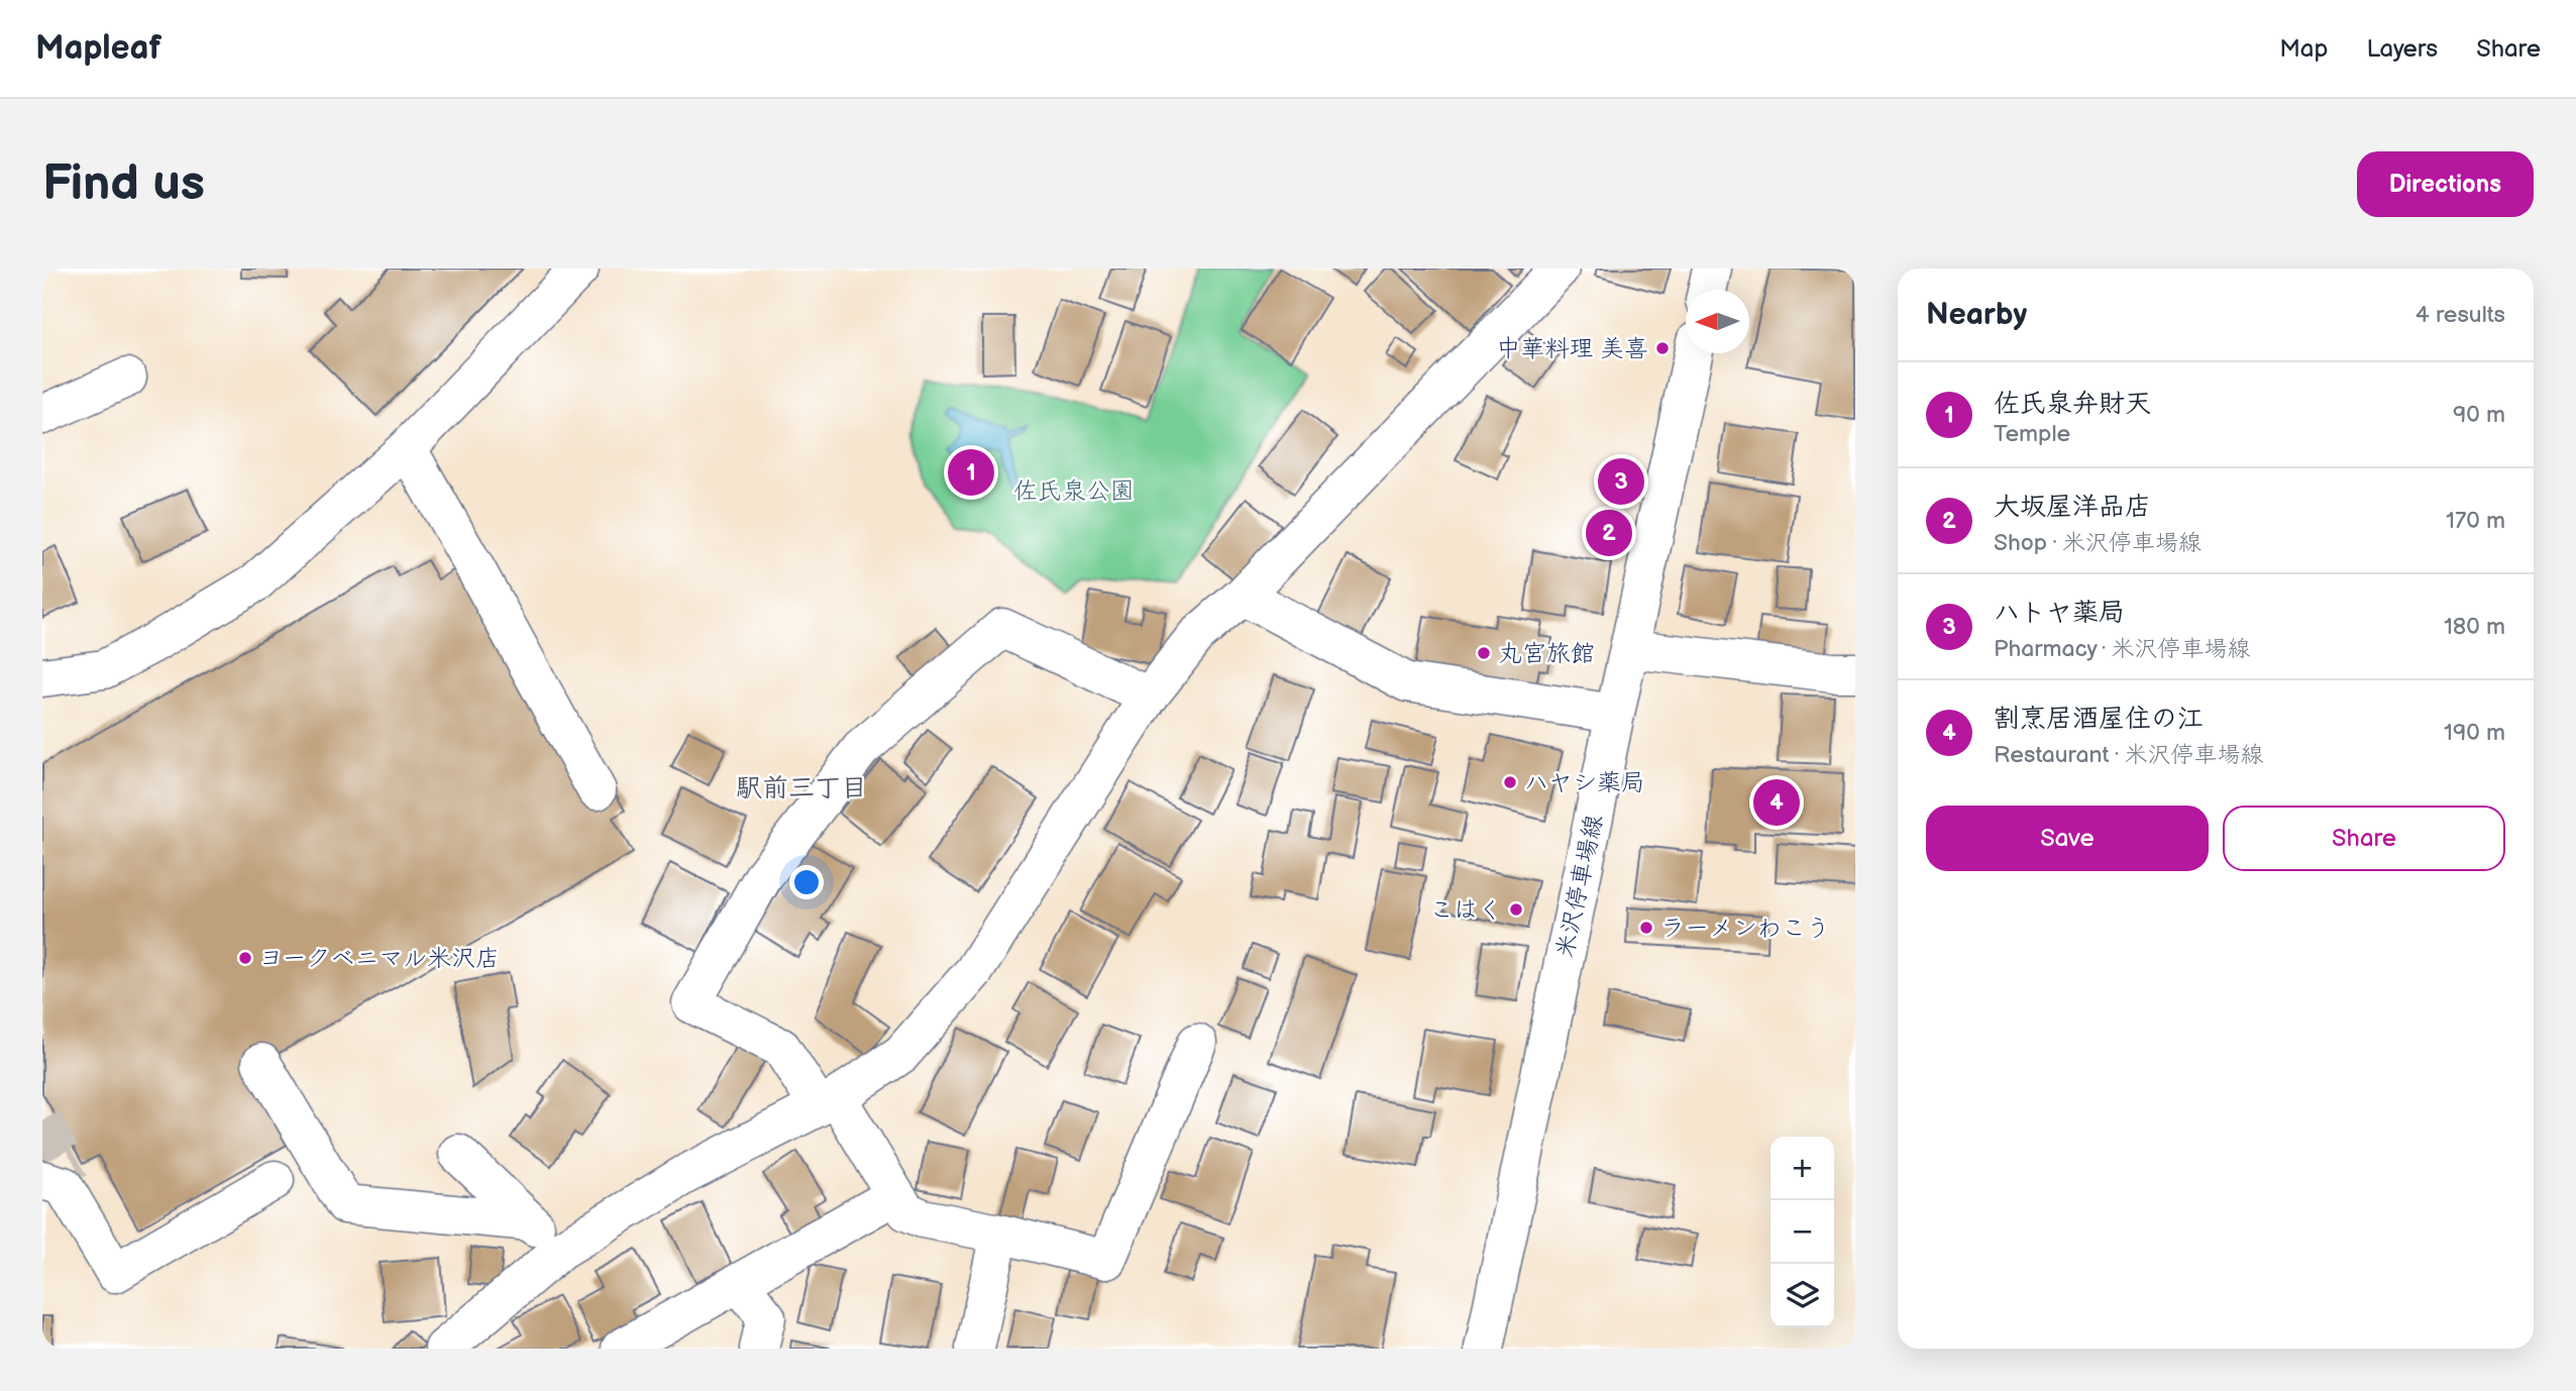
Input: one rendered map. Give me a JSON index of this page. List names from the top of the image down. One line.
{"streets":{"street":["米沢停車場線"]},"districts":["駅前三丁目"],"parks":["佐氏泉公園"],"places":["中華料理 美喜","丸宮旅館","ハヤシ薬局","こはく","ラーメンわこう","ヨークベニマル米沢店"],"north":"left","page":{"header":"Mapleaf","nav":["Map","Layers","Share"],"buttons":["Directions",["Save","Share"]],"title":"Find us","heading":["Nearby","4 results"],"list":[{"mark":"1","name":"佐氏泉弁財天","note":"Temple","value":"90 m"},{"mark":"2","name":"大坂屋洋品店","note":"Shop · 米沢停車場線","value":"170 m"},{"mark":"3","name":"ハトヤ薬局","note":"Pharmacy · 米沢停車場線","value":"180 m"},{"mark":"4","name":"割烹居酒屋住の江","note":"Restaurant · 米沢停車場線","value":"190 m"}],"pins":["1","3","2","4"],"map_buttons":["+","−"]}}
